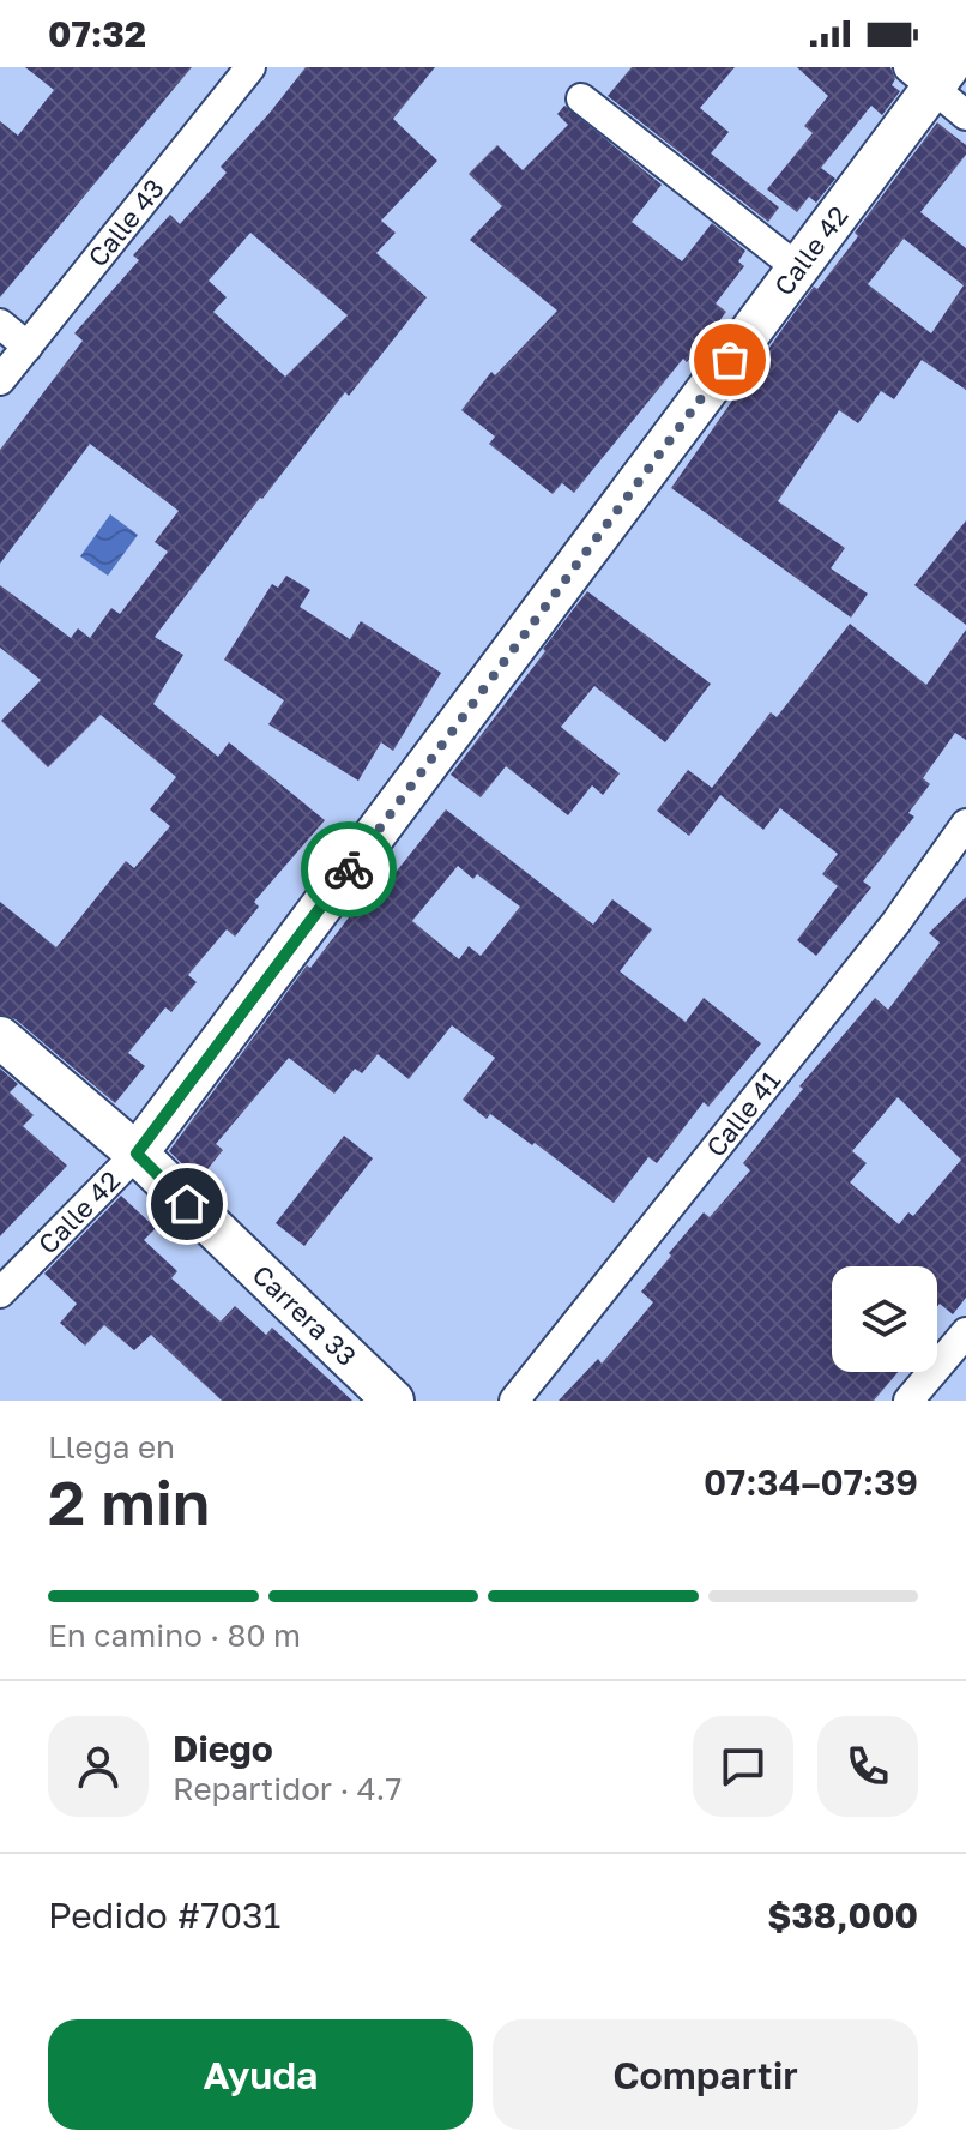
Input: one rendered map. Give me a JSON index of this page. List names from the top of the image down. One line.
{"streets":{"street":["Calle 43","Calle 42","Calle 41","Carrera 33"]},"crossings":[["Calle 42","Carrera 33"]],"page":{"status":"07:32","heading":["2 min","Llega en","07:34–07:39"],"panel":["Diego","Repartidor · 4.7","Pedido #7031","$38,000"],"bar":"En camino · 80 m","buttons":["Ayuda","Compartir"]}}
